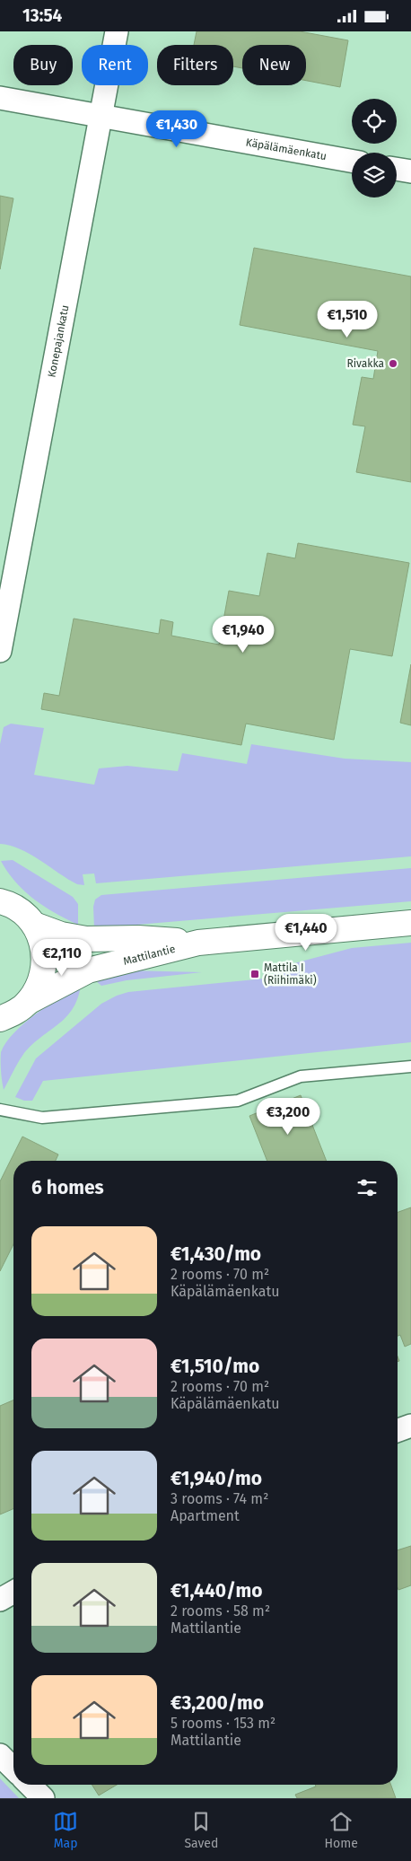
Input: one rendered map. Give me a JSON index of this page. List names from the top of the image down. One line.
{"streets":{"street":["Käpälämäenkatu","Konepajankatu","Mattilantie"]},"crossings":[["Käpälämäenkatu","Konepajankatu"]],"places":{"other":["Rivakka"],"transit":["Mattila I (Riihimäki)"]},"page":{"status":"13:54","chip":["Buy","Rent","Filters","New"],"price":["€1,430","€1,510","€1,940","€1,440","€2,110","€3,200"],"heading":"6 homes","list":[{"name":"€1,430/mo","note":"2 rooms · 70 m² · Käpälämäenkatu"},{"name":"€1,510/mo","note":"2 rooms · 70 m² · Käpälämäenkatu"},{"name":"€1,940/mo","note":"3 rooms · 74 m² · Apartment"},{"name":"€1,440/mo","note":"2 rooms · 58 m² · Mattilantie"},{"name":"€3,200/mo","note":"5 rooms · 153 m² · Mattilantie"}],"tabs":["Map","Saved","Home"]}}
